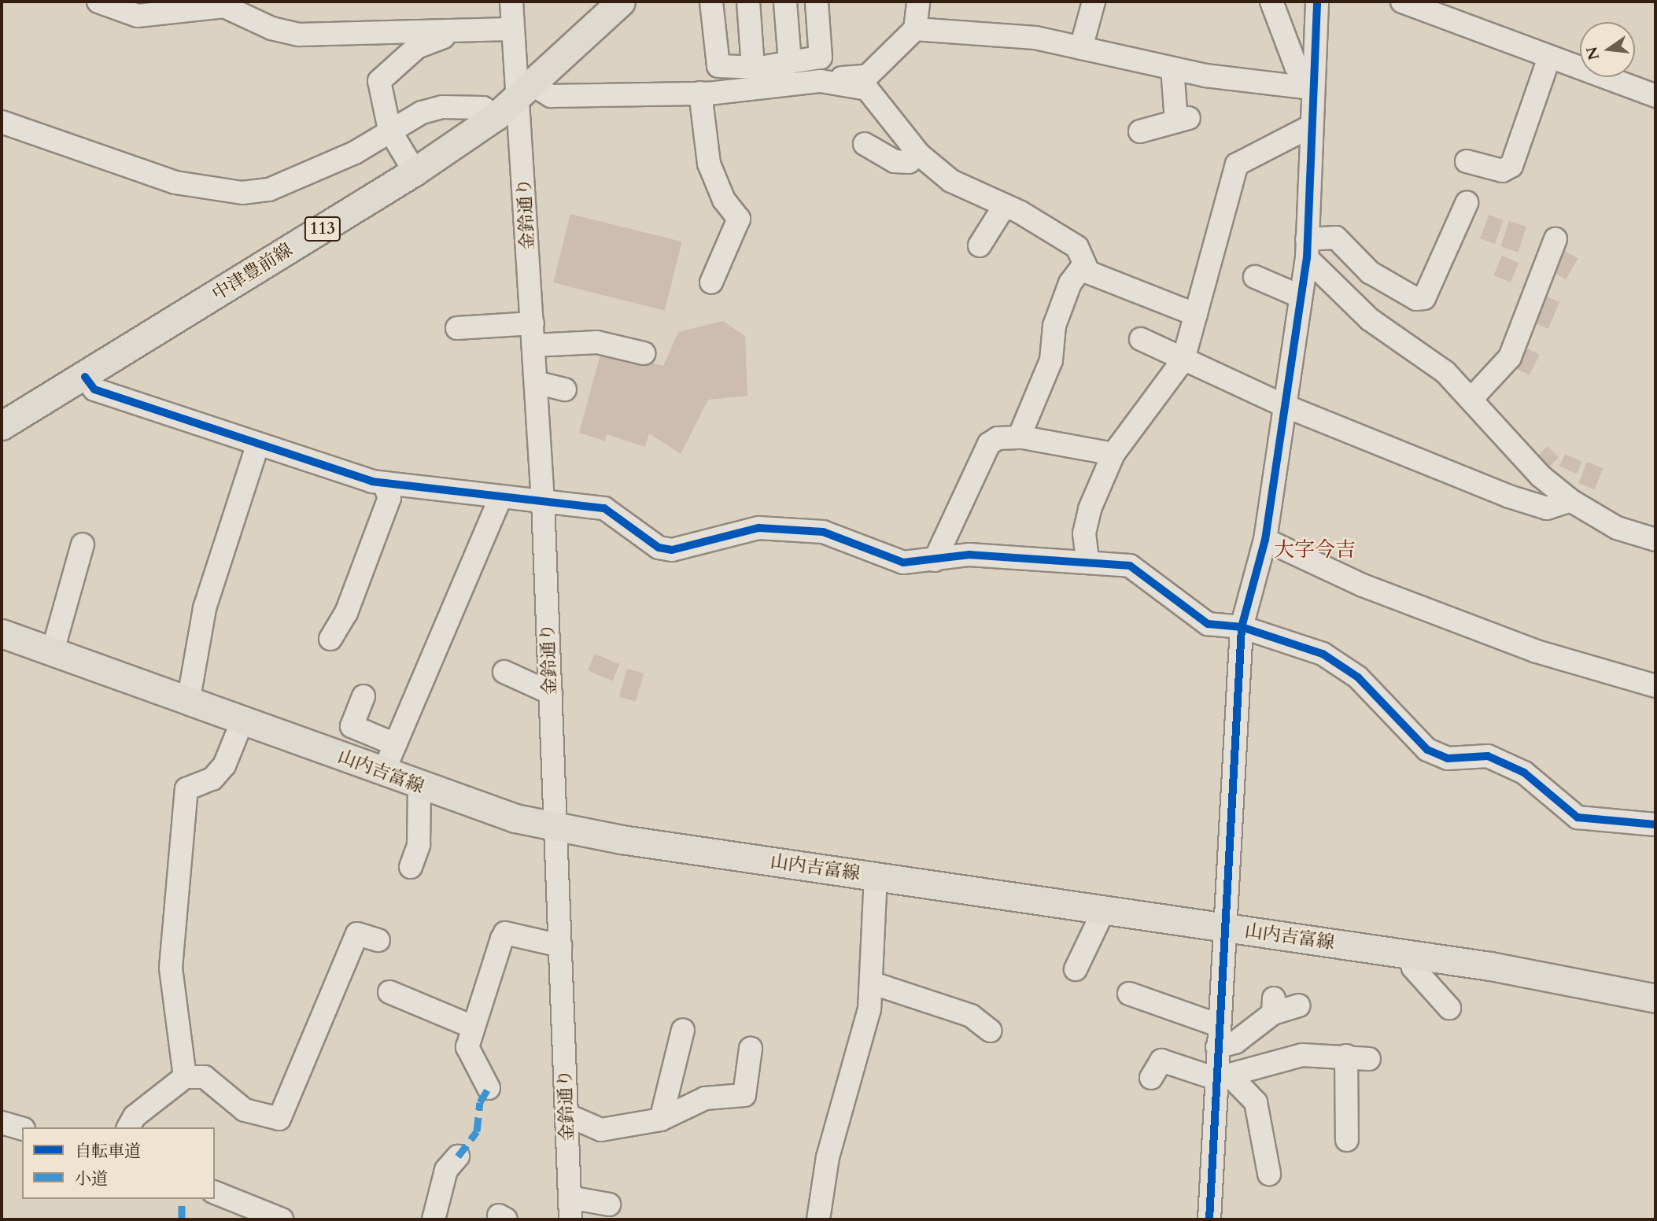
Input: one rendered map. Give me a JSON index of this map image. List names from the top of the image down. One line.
{"streets":{"main road":["113","中津豊前線","山内吉富線"],"street":["金鈴通り"]},"crossings":[["金鈴通り","中津豊前線"],["金鈴通り","山内吉富線"]],"districts":["大字今吉"],"legend":["自転車道","小道"],"north":"left"}
